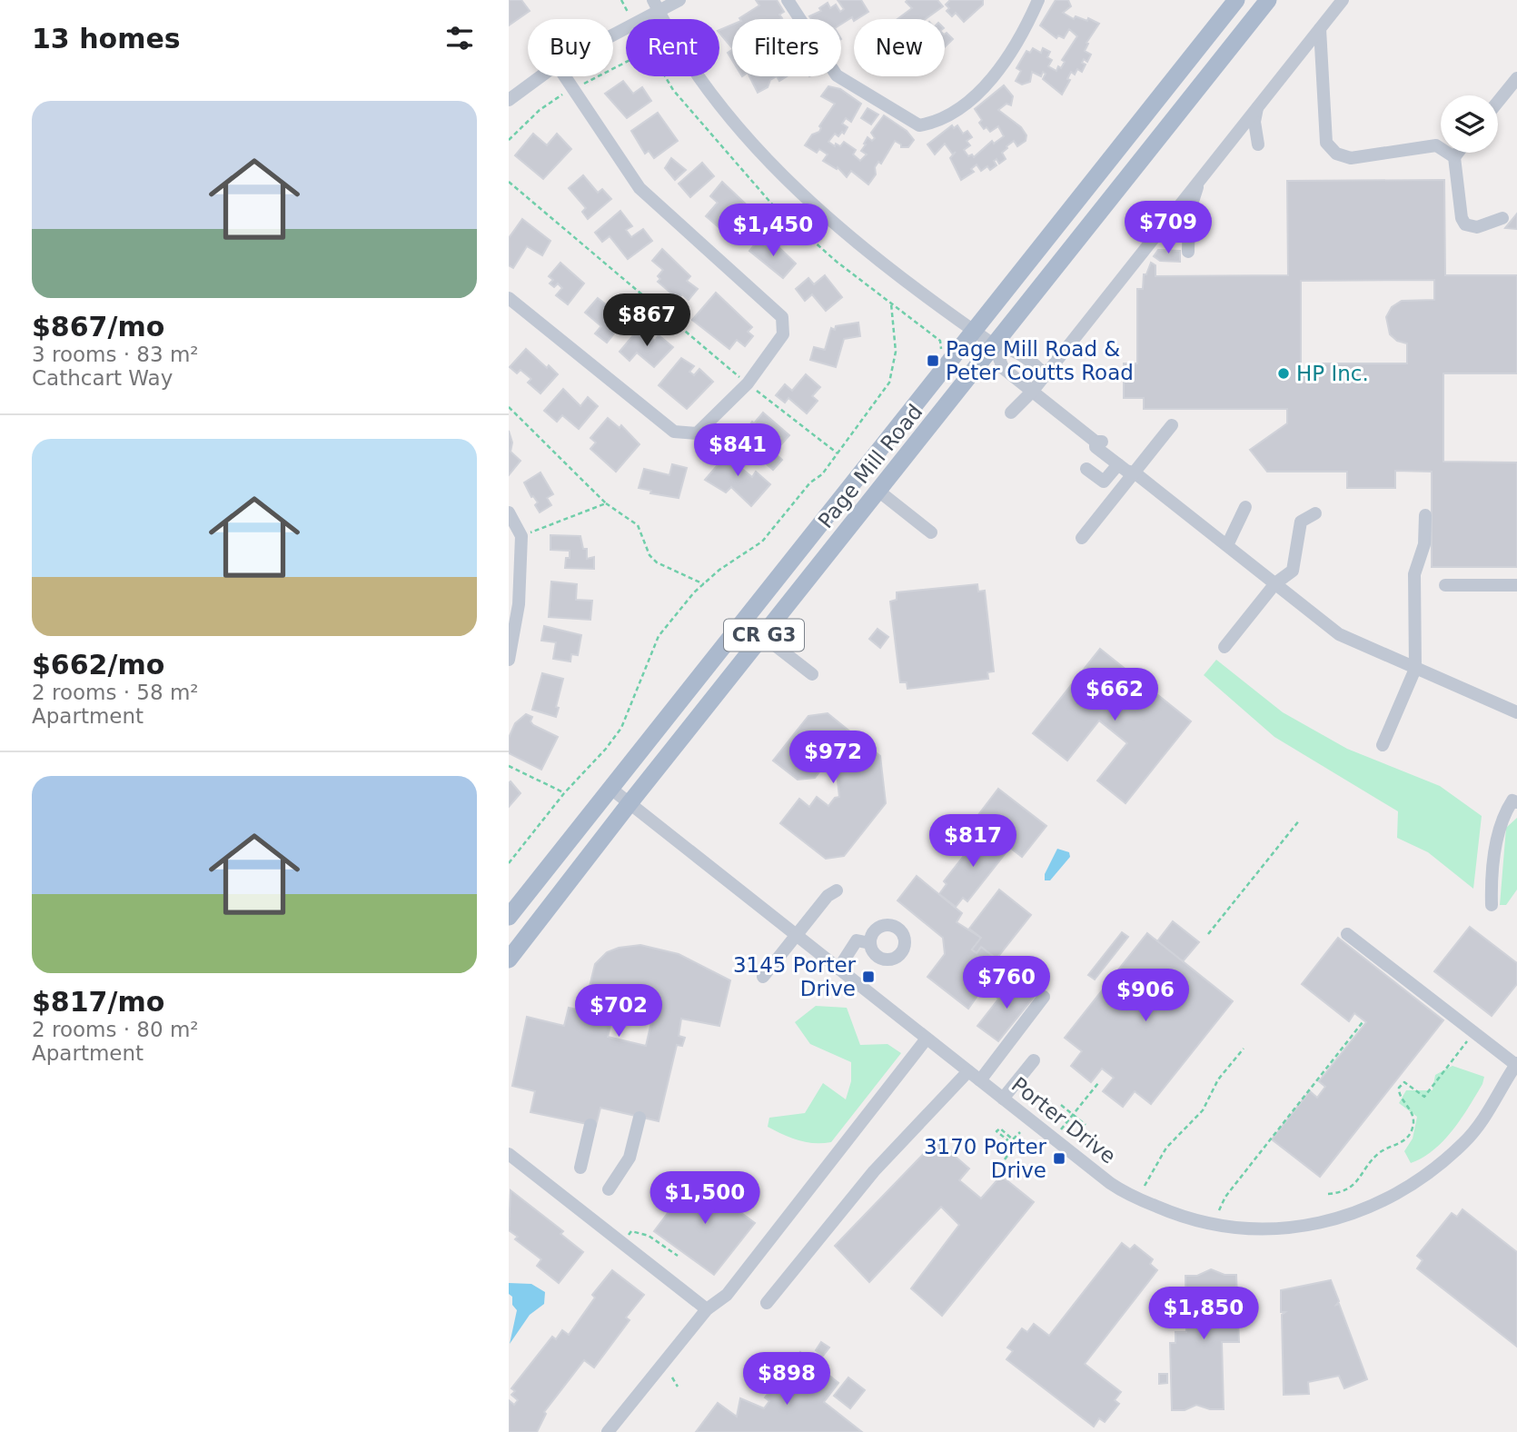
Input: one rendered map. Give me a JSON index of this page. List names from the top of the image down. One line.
{"streets":{"main road":["Page Mill Road","CR G3"],"street":["Porter Drive"]},"crossings":[["Page Mill Road","Porter Drive"]],"places":{"transit":["Page Mill Road & Peter Coutts Road","3145 Porter Drive","3170 Porter Drive"],"other":["HP Inc."]},"page":{"heading":"13 homes","chip":["Buy","Rent","Filters","New"],"list":[{"name":"$867/mo","note":"3 rooms · 83 m² · Cathcart Way"},{"name":"$662/mo","note":"2 rooms · 58 m² · Apartment"},{"name":"$817/mo","note":"2 rooms · 80 m² · Apartment"}],"price":["$709","$1,450","$867","$841","$662","$972","$817","$760","$906","$702","$1,500","$1,850","$898"]}}
